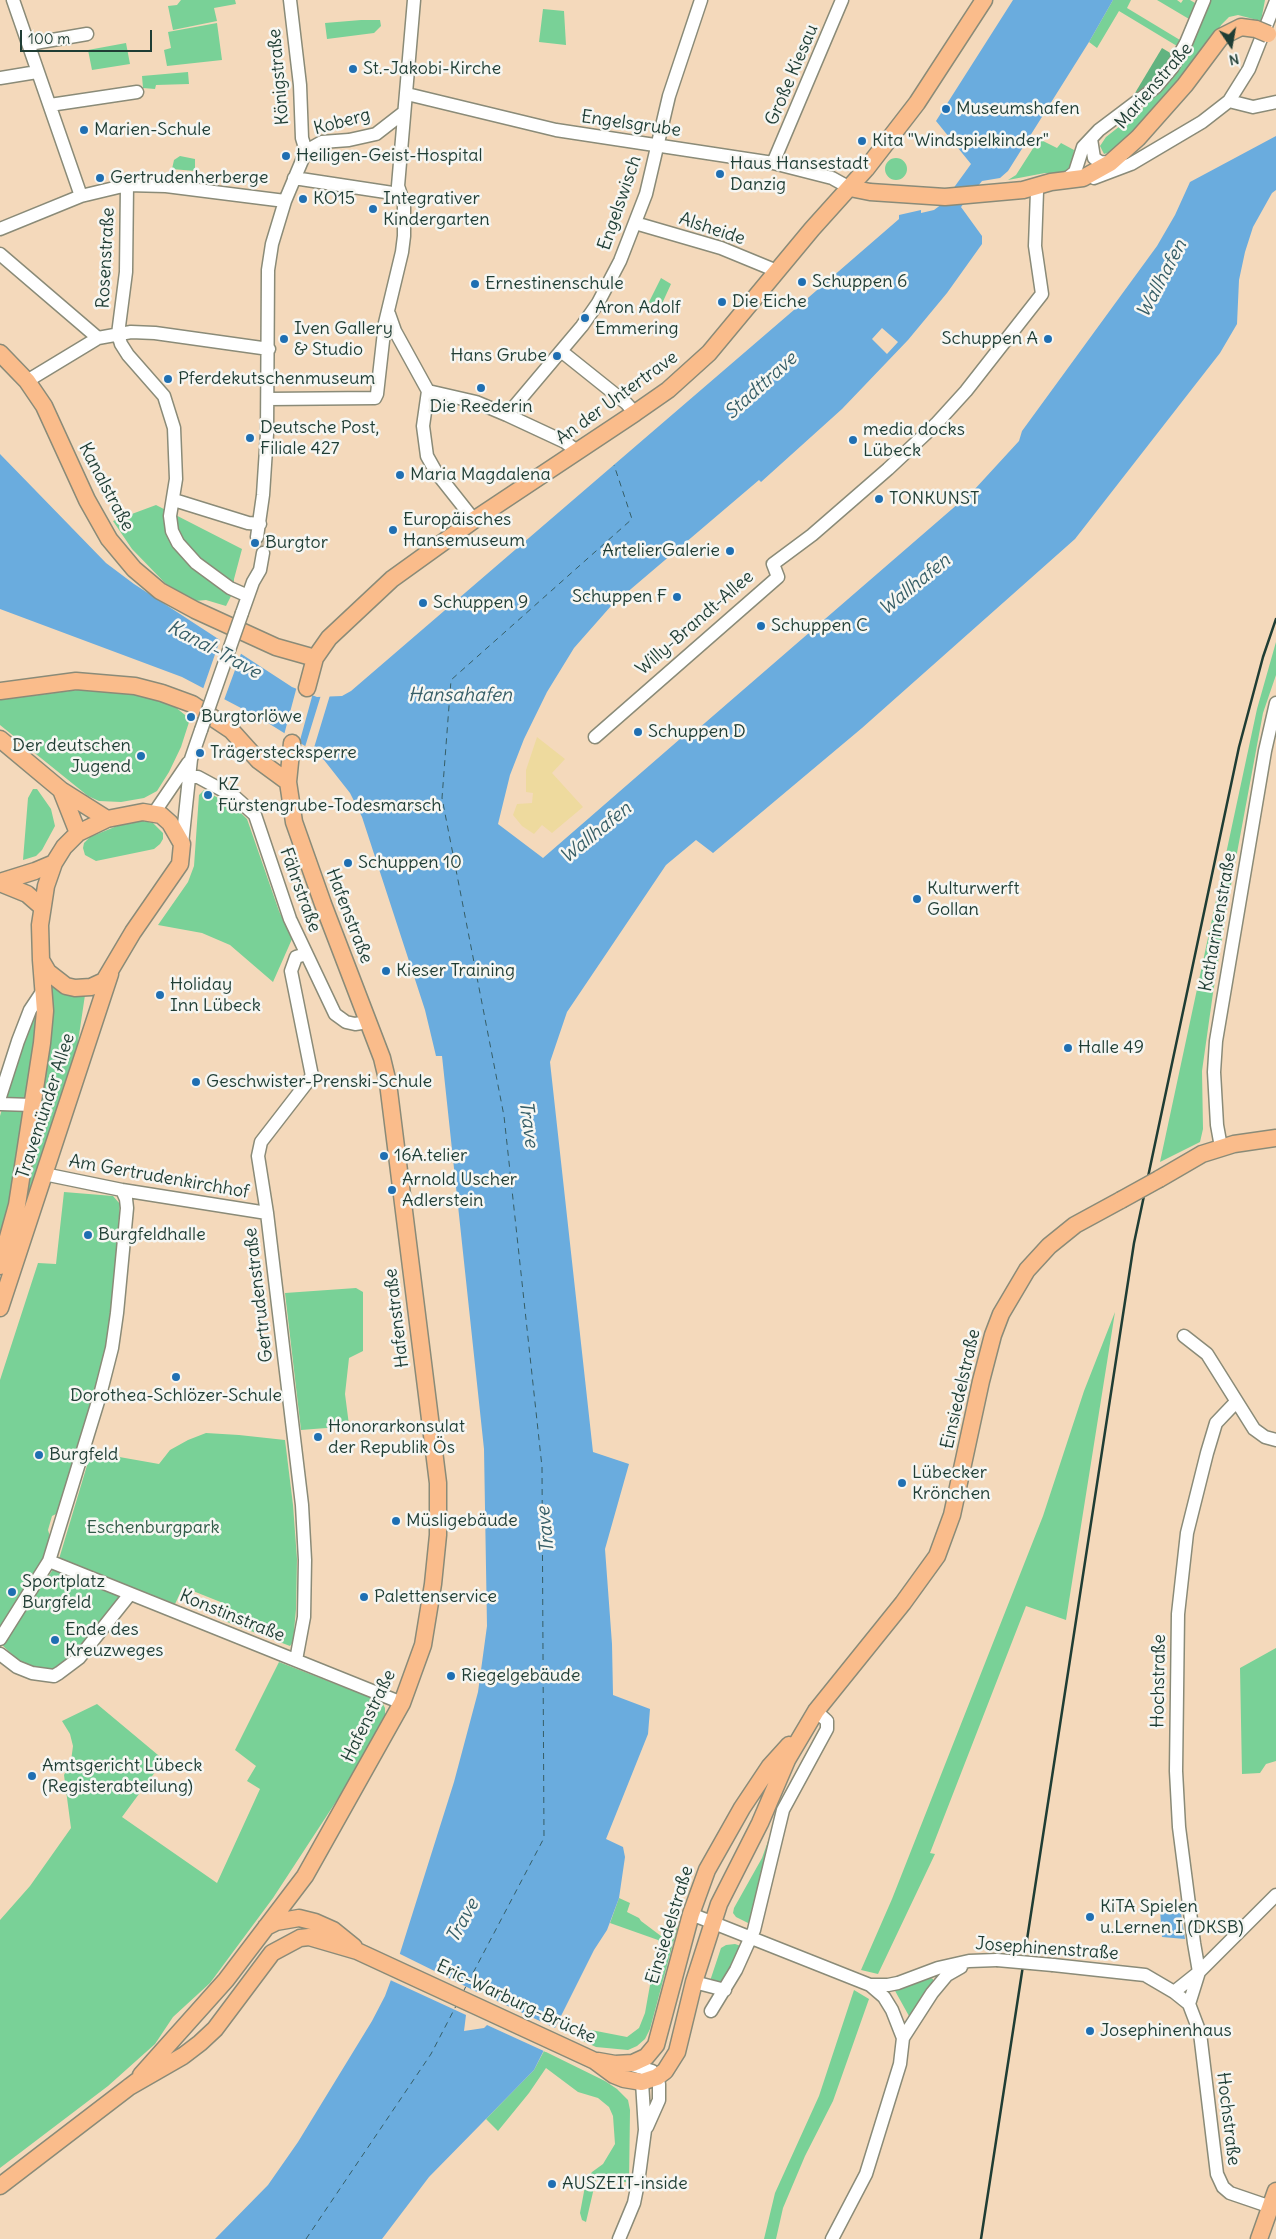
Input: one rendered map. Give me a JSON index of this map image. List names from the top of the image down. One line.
{"streets":{"main road":["Marienstraße","An der Untertrave","Kanalstraße","Hafenstraße","Travemünder Allee","Einsiedelstraße","Eric-Warburg-Brücke"],"street":["Große Kiesau","Königstraße","Koberg","Engelsgrube","Engelswisch","Alsheide","Rosenstraße","Willy-Brandt-Allee","Fährstraße","Katharinenstraße","Am Gertrudenkirchhof","Gertrudenstraße","Konstinstraße","Hochstraße","Josephinenstraße"]},"crossings":[["Große Kiesau","Engelsgrube"],["Königstraße","Koberg"],["Engelsgrube","Engelswisch"],["Engelsgrube","An der Untertrave"],["Engelswisch","Alsheide"],["Alsheide","An der Untertrave"],["An der Untertrave","Kanalstraße"],["Fährstraße","Hafenstraße"],["Fährstraße","Gertrudenstraße"],["Hafenstraße","Konstinstraße"],["Hafenstraße","Eric-Warburg-Brücke"],["Katharinenstraße","Einsiedelstraße"],["Travemünder Allee","Am Gertrudenkirchhof"],["Am Gertrudenkirchhof","Gertrudenstraße"],["Gertrudenstraße","Konstinstraße"],["Einsiedelstraße","Josephinenstraße"],["Einsiedelstraße","Eric-Warburg-Brücke"]],"water":["Wallhafen","Stadttrave","Kanal-Trave","Hansahafen","Trave"],"parks":["Eschenburgpark"],"places":["St.-Jakobi-Kirche","Museumshafen","Marien-Schule","Kita \"Windspielkinder\"","Heiligen-Geist-Hospital","Haus Hansestadt Danzig","Gertrudenherberge","KO15","Integrativer Kindergarten","Schuppen 6","Ernestinenschule","Die Eiche","Aron Adolf Emmering","Iven Gallery & Studio","Schuppen A","Hans Grube","Pferdekutschenmuseum","Die Reederin","Deutsche Post, Filiale 427","media docks Lübeck","Maria Magdalena","TONKUNST","Europäisches Hansemuseum","Burgtor","ArtelierGalerie","Schuppen F","Schuppen 9","Schuppen C","Burgtorlöwe","Schuppen D","Trägerstecksperre","Der deutschen Jugend","KZ Fürstengrube-Todesmarsch","Schuppen 10","Kulturwerft Gollan","Kieser Training","Holiday Inn Lübeck","Halle 49","Geschwister-Prenski-Schule","16A.telier","Arnold Uscher Adlerstein","Burgfeldhalle","Dorothea-Schlözer-Schule","Honorarkonsulat der Republik Ös","Burgfeld","Lübecker Krönchen","Müsligebäude","Sportplatz Burgfeld","Palettenservice","Ende des Kreuzweges","Riegelgebäude","Amtsgericht Lübeck (Registerabteilung)","KiTA Spielen u.Lernen I (DKSB)","Josephinenhaus","AUSZEIT-inside"],"scale_bar":"100 m","north":"bottom"}
